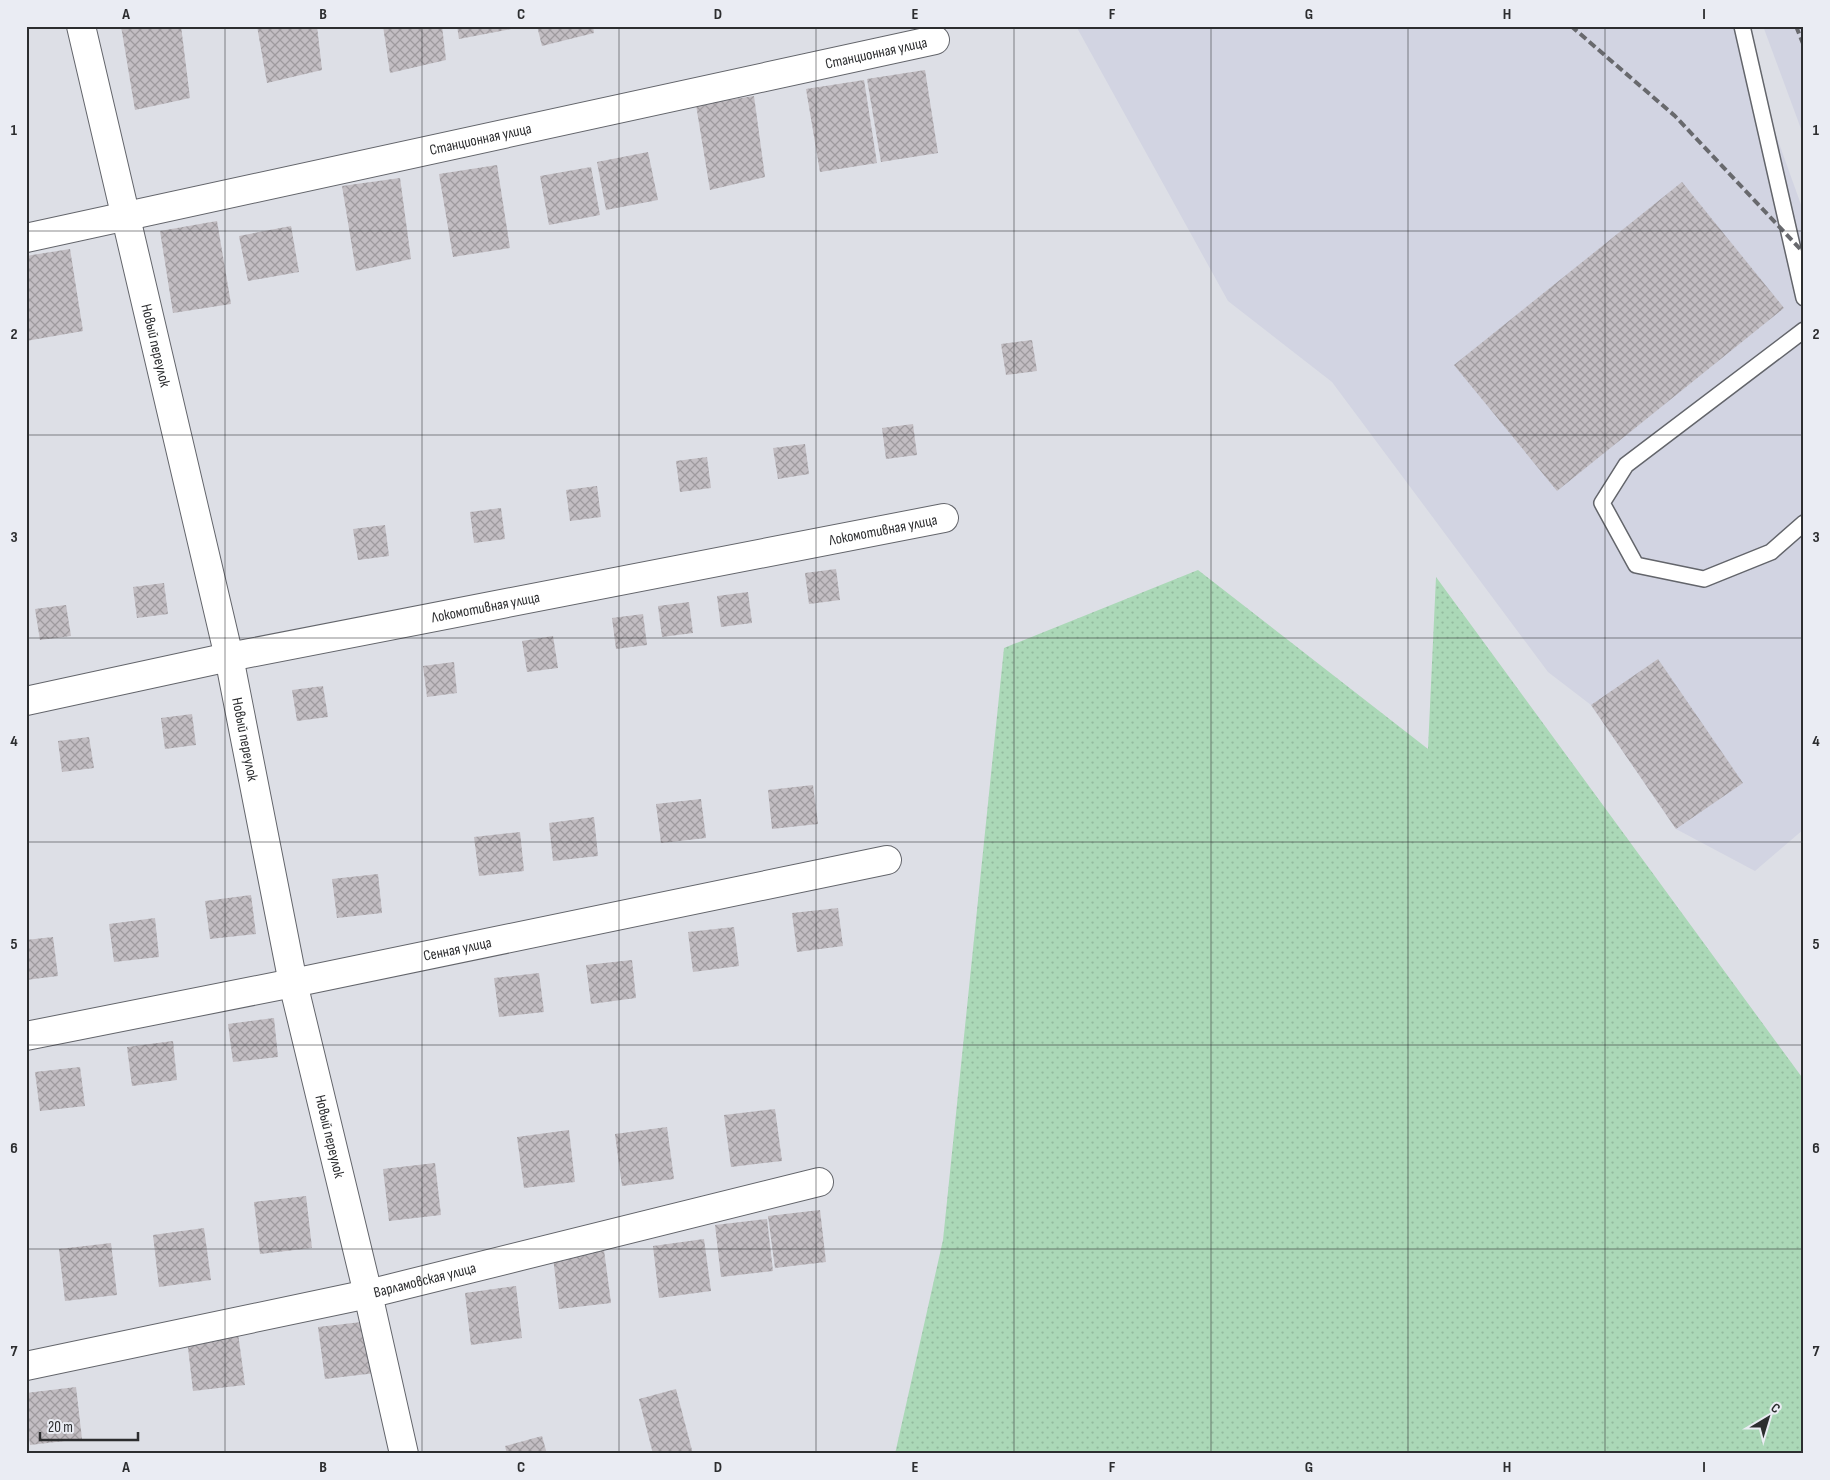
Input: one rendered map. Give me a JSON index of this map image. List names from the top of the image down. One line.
{"streets":{"street":["Станционная улица","Новый переулок","Локомотивная улица","Сенная улица","Варламовская улица"]},"crossings":[["Станционная улица","Новый переулок"],["Новый переулок","Локомотивная улица"],["Новый переулок","Сенная улица"],["Новый переулок","Варламовская улица"]],"scale_bar":"20 m","north":"top right","grid":{"columns":["A","B","C","D","E","F","G","H","I"],"rows":["1","2","3","4","5","6","7"]}}
